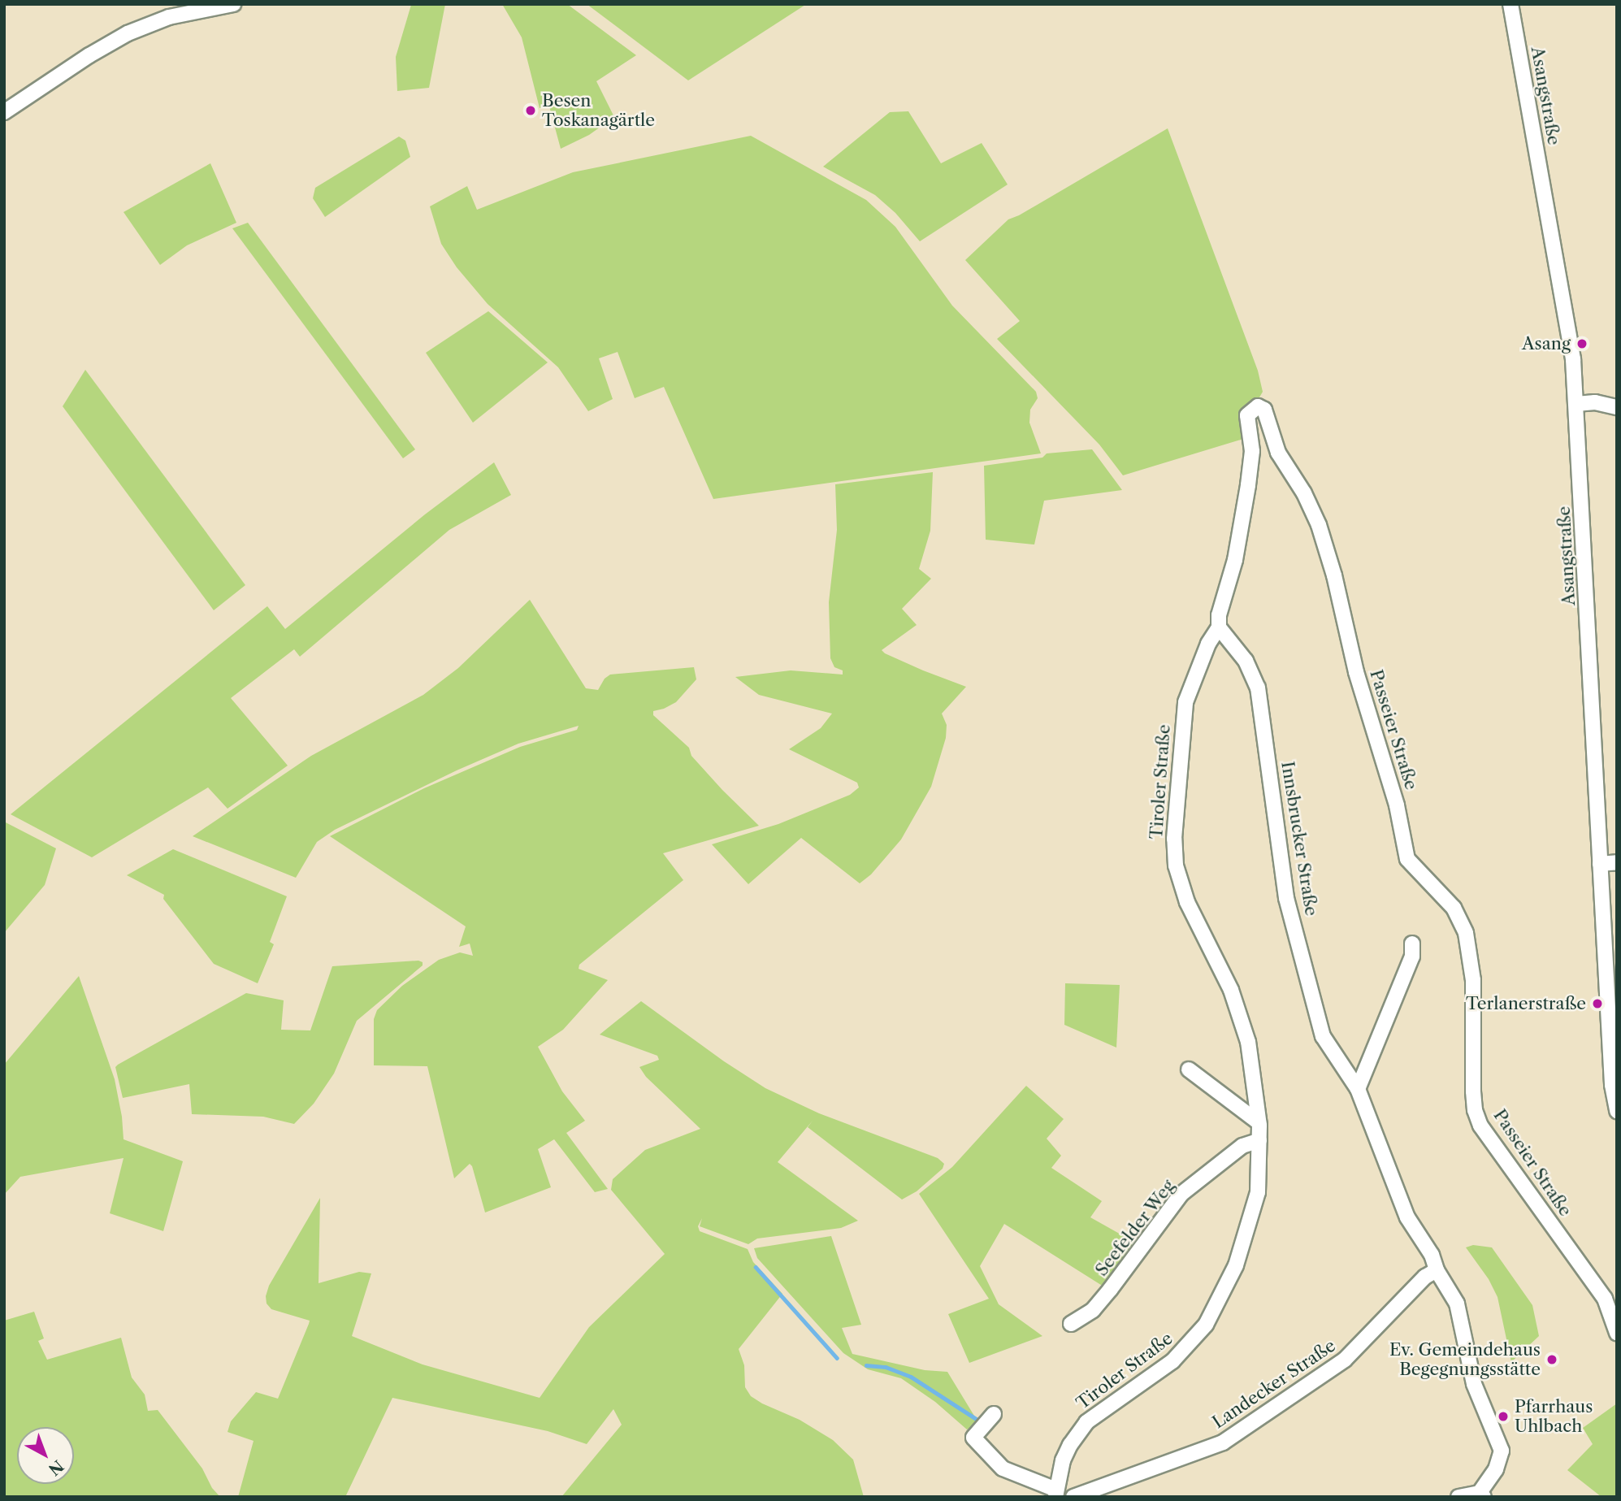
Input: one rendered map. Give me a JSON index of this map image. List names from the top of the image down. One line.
{"streets":{"street":["Asangstraße","Passeier Straße","Tiroler Straße","Innsbrucker Straße","Seefelder Weg","Landecker Straße"]},"crossings":[["Passeier Straße","Tiroler Straße"],["Passeier Straße","Innsbrucker Straße"],["Tiroler Straße","Seefelder Weg"],["Innsbrucker Straße","Landecker Straße"]],"places":["Besen Toskanagärtle","Asang","Terlanerstraße","Ev. Gemeindehaus Begegnungsstätte","Pfarrhaus Uhlbach"],"north":"bottom right"}
